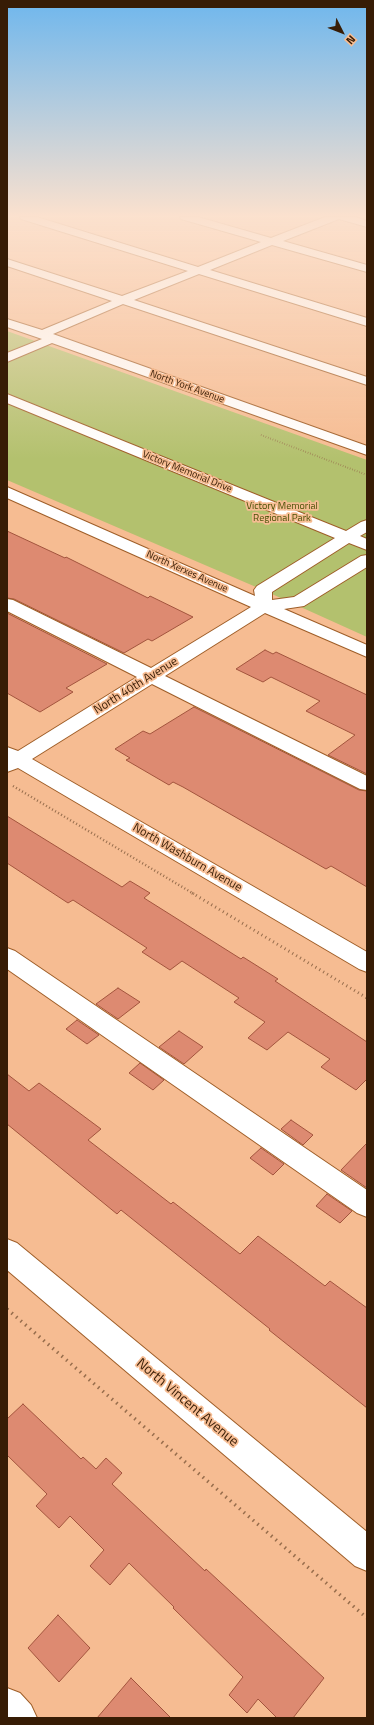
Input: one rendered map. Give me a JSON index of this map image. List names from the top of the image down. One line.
{"streets":{"street":["North York Avenue","Victory Memorial Drive","North Xerxes Avenue","North 40th Avenue","North Washburn Avenue","North Vincent Avenue"]},"crossings":[["North Xerxes Avenue","North 40th Avenue"],["North 40th Avenue","North Washburn Avenue"]],"parks":["Victory Memorial Regional Park"],"north":"bottom right"}
